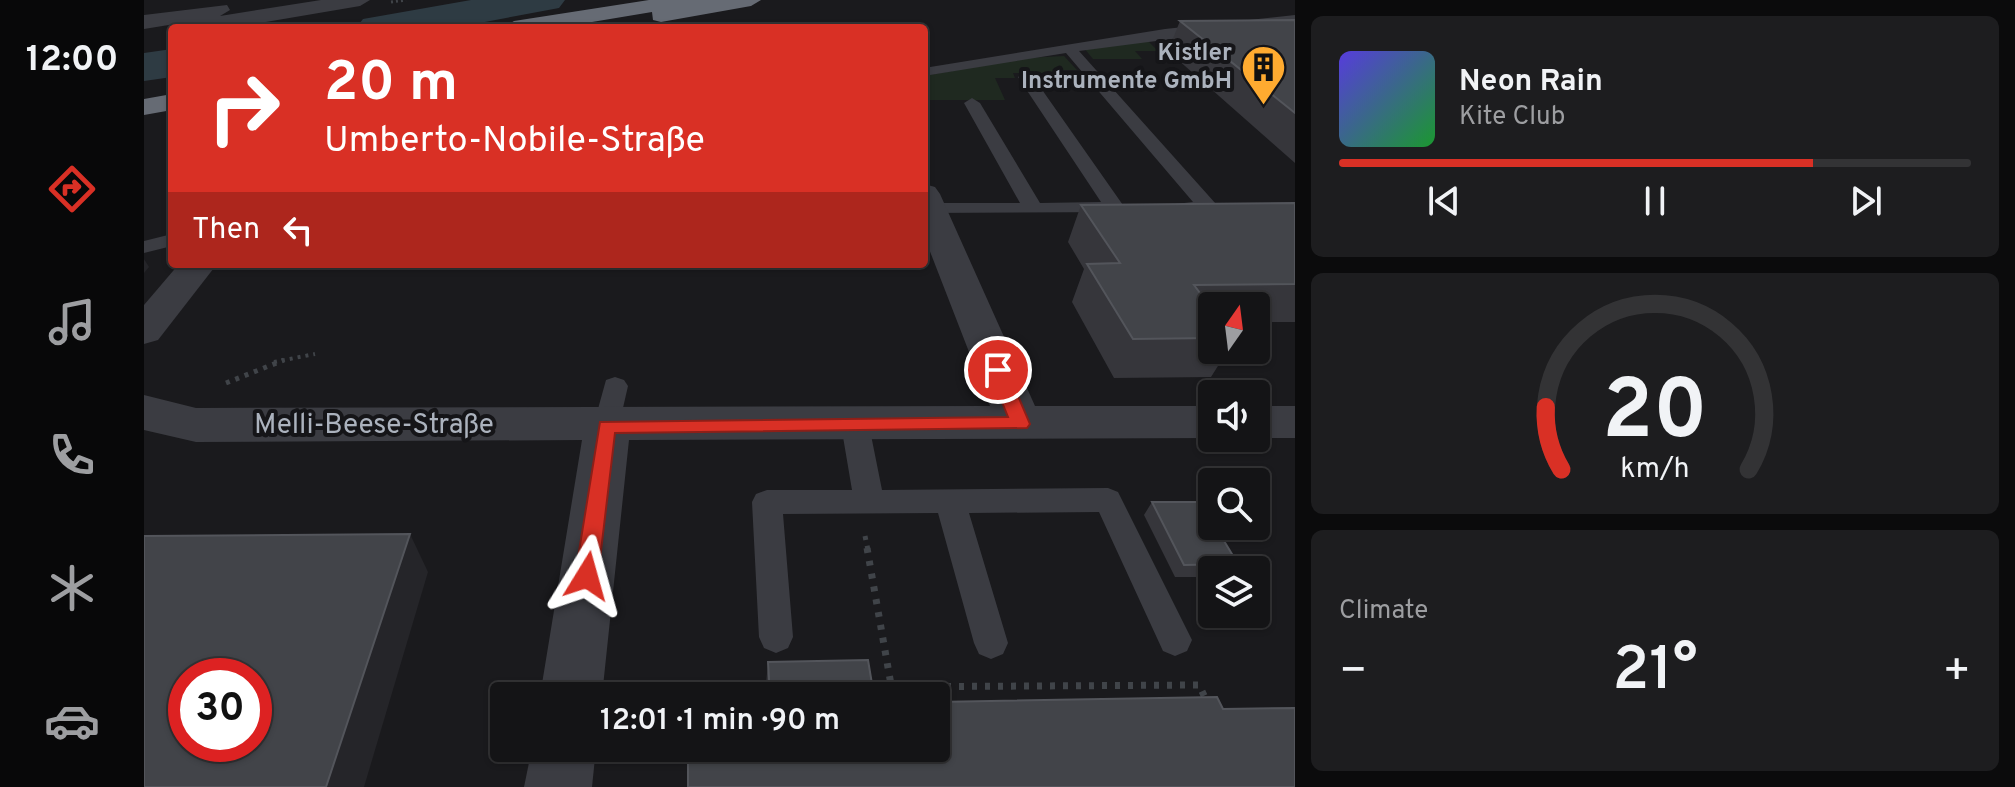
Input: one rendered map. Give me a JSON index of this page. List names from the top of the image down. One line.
{"streets":{"street":["Melli-Beese-Straße"]},"places":{"building":["Kistler Instrumente GmbH"]},"north":"top","page":{"tabs":"12:00","turn":["20 m","Umberto-Nobile-Straße"],"song":["Neon Rain","Kite Club"],"then":"Then","tile":"Climate","heat":["−","21°","+"],"limit":"30","trip":"12:01 · 1 min · 90 m","gauge":["20","km/h"]}}
